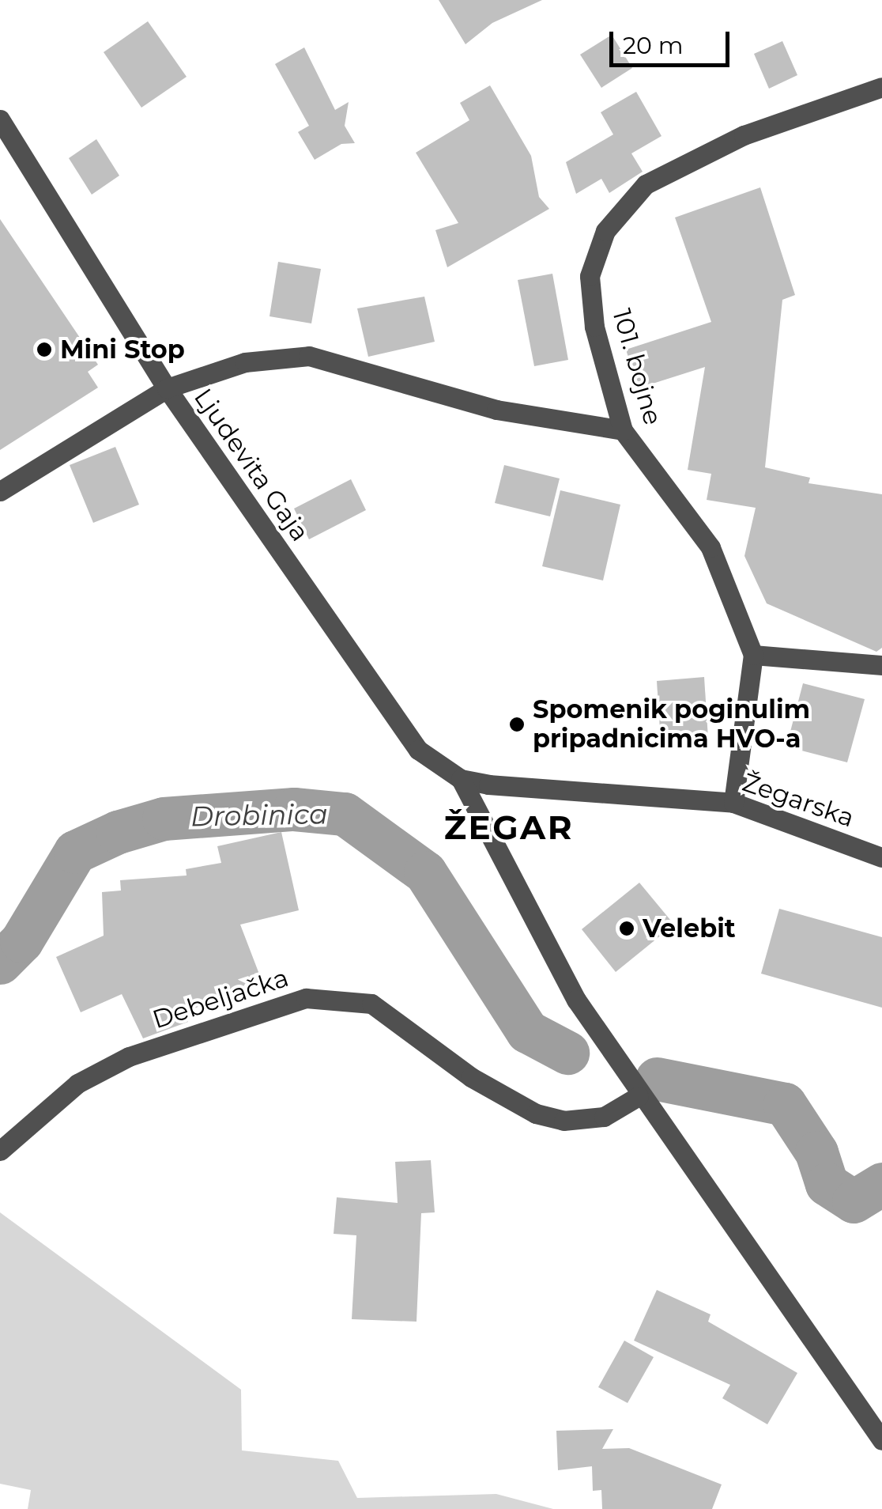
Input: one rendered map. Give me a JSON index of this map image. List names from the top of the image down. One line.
{"streets":{"street":["101. bojne","Ljudevita Gaja","Žegarska","Debeljačka"]},"crossings":[["101. bojne","Žegarska"],["Ljudevita Gaja","Žegarska"]],"districts":["ŽEGAR"],"water":["Drobinica"],"places":["Mini Stop","Spomenik poginulim pripadnicima HVO-a","Velebit"],"scale_bar":"20 m"}
